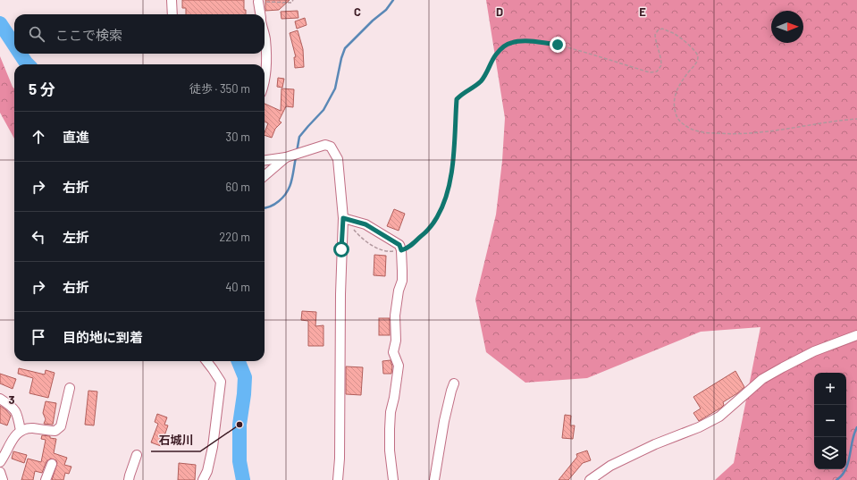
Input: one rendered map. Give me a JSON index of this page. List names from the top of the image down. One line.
{"places":["石城川"],"north":"right","page":{"search":"ここで検索","heading":["5 分","徒歩 · 350 m"],"list":[["直進","30 m"],["右折","60 m"],["左折","220 m"],["右折","40 m"],"目的地に到着"],"map_buttons":["+","−"]},"grid":{"columns":["C","D","E"],"rows":["3"]}}
